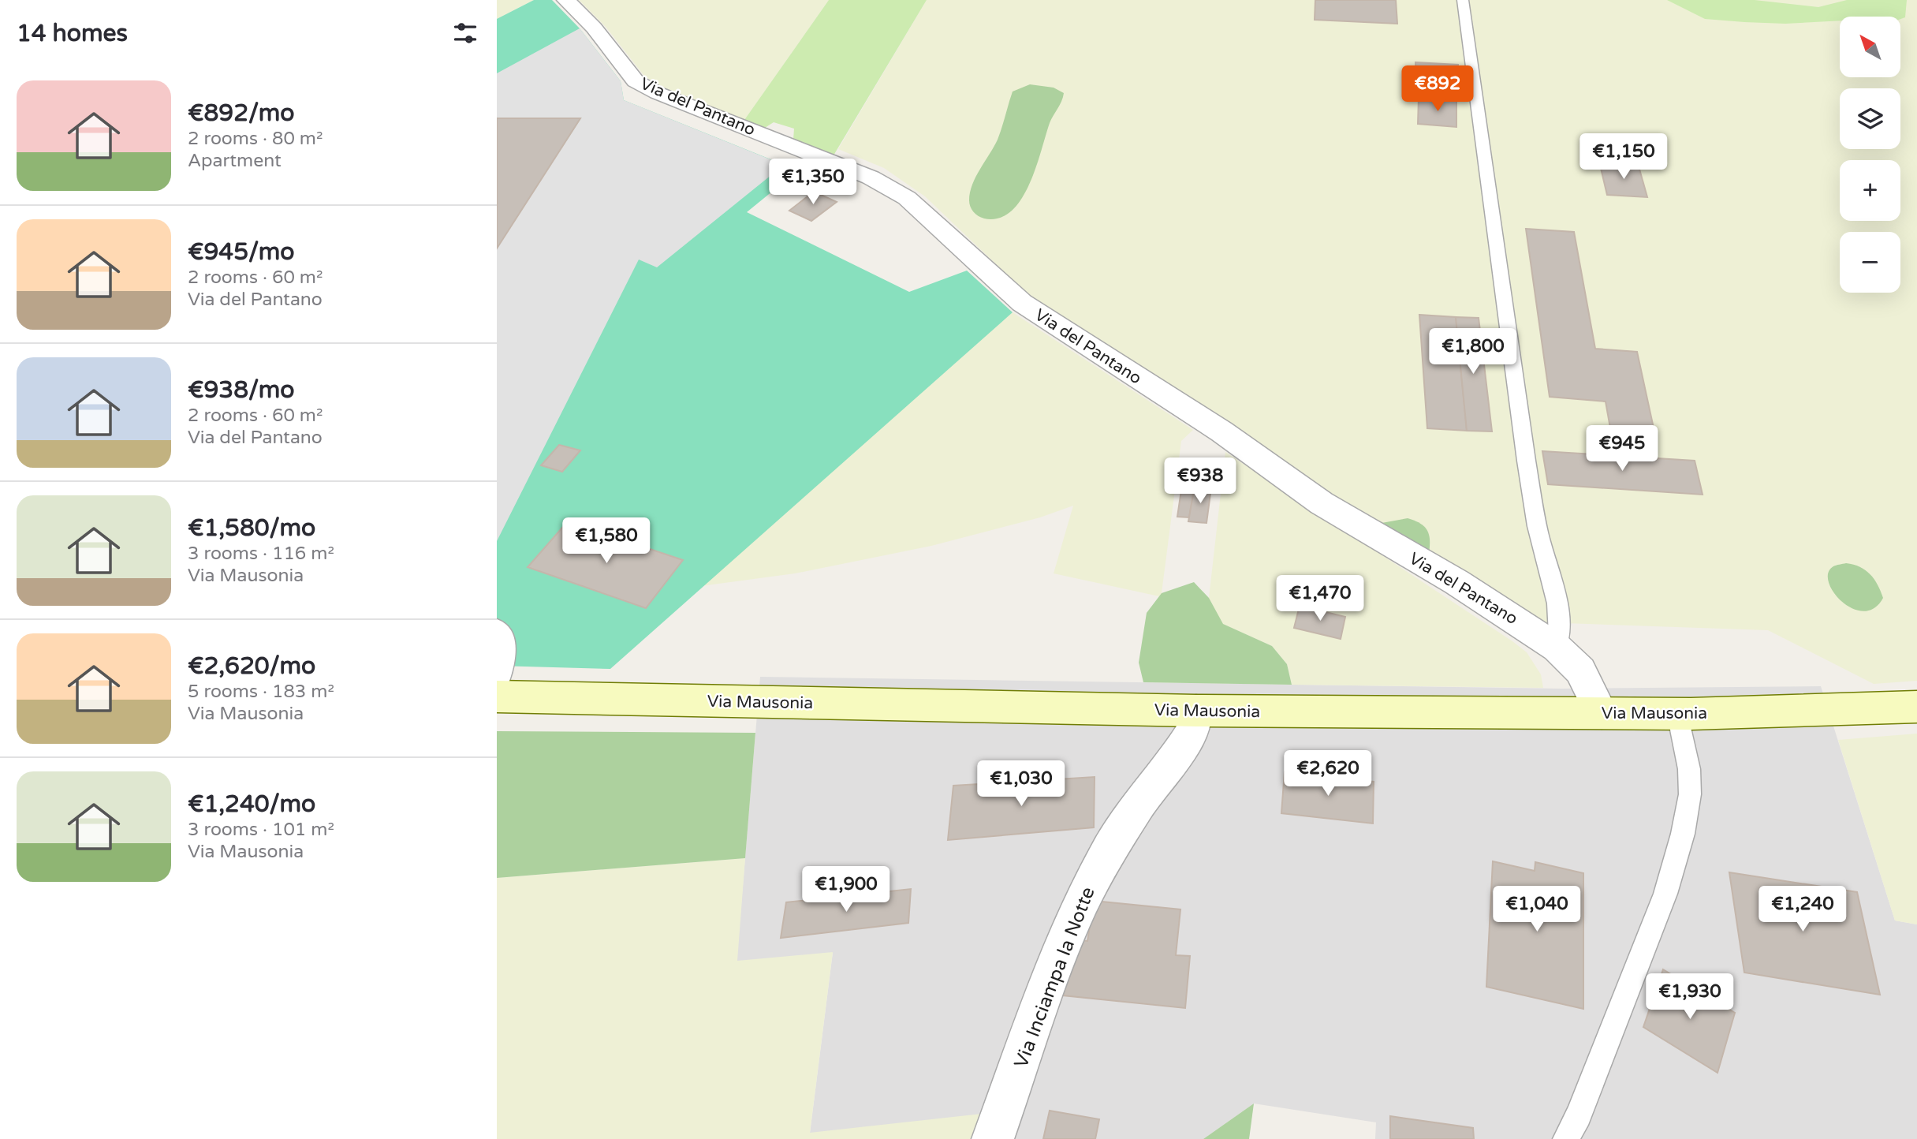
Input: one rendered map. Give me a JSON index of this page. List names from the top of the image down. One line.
{"streets":{"main road":["Via Mausonia"],"street":["Via del Pantano","Via Inciampa la Notte"]},"crossings":[["Via del Pantano","Via Mausonia"],["Via Mausonia","Via Inciampa la Notte"]],"north":"top left","page":{"heading":"14 homes","map_buttons":["+","−"],"price":["€892","€1,150","€1,350","€1,800","€945","€938","€1,580","€1,470","€2,620","€1,030","€1,900","€1,040","€1,240","€1,930"],"list":[{"name":"€892/mo","note":"2 rooms · 80 m² · Apartment"},{"name":"€945/mo","note":"2 rooms · 60 m² · Via del Pantano"},{"name":"€938/mo","note":"2 rooms · 60 m² · Via del Pantano"},{"name":"€1,580/mo","note":"3 rooms · 116 m² · Via Mausonia"},{"name":"€2,620/mo","note":"5 rooms · 183 m² · Via Mausonia"},{"name":"€1,240/mo","note":"3 rooms · 101 m² · Via Mausonia"}]}}
